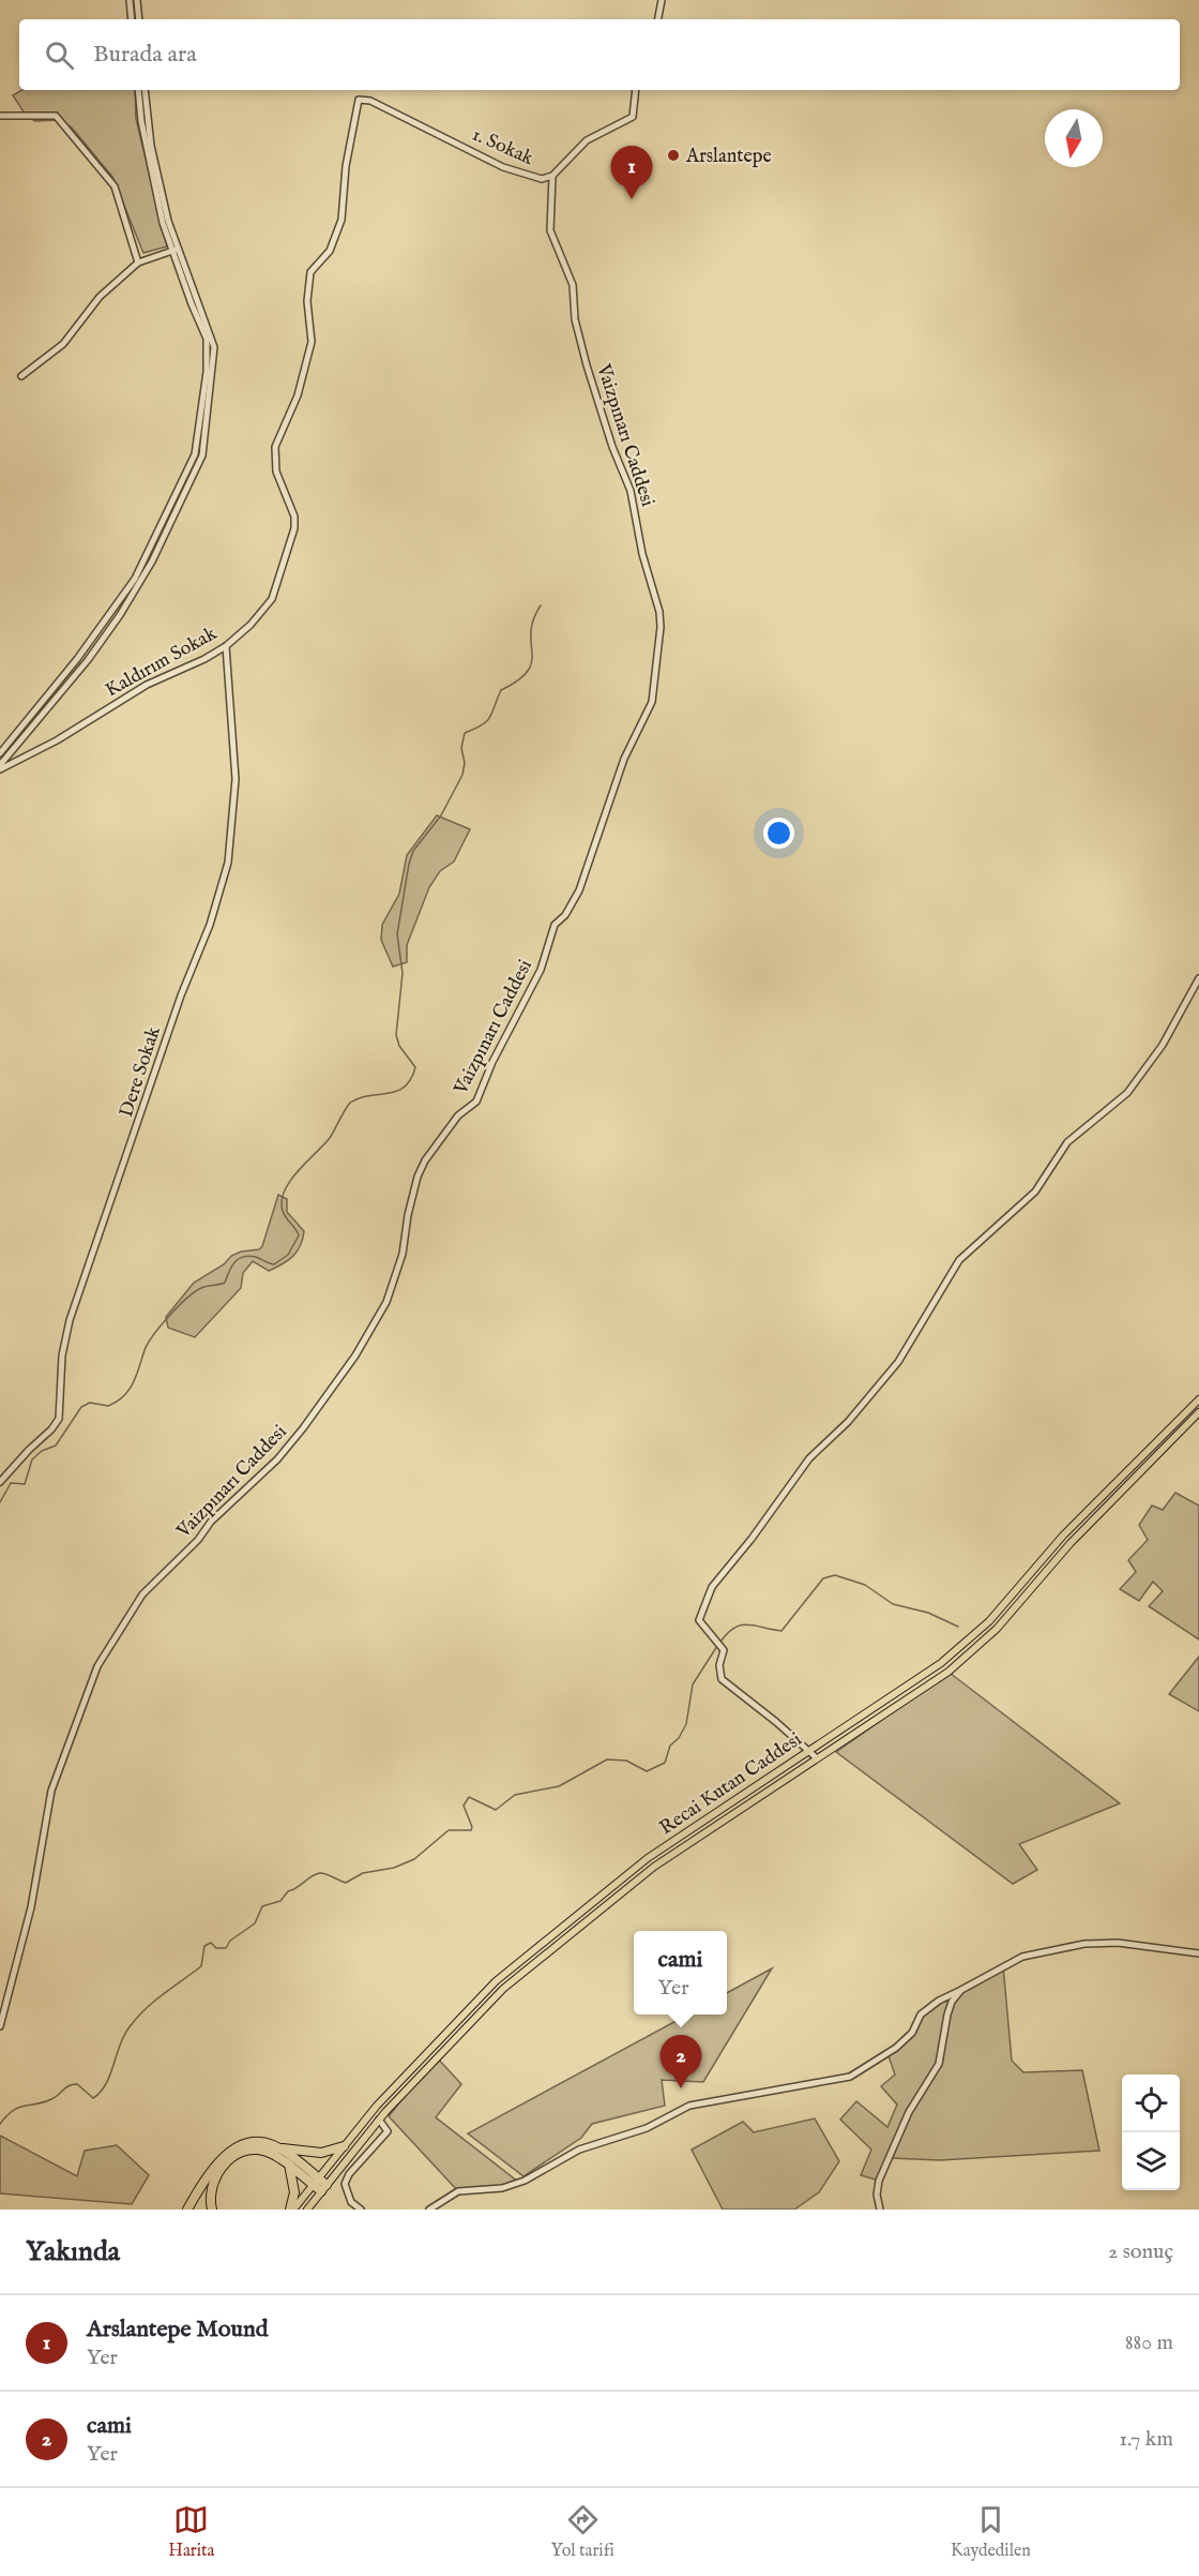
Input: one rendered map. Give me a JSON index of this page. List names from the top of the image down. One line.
{"streets":{"main road":["Recai Kutan Caddesi"],"street":["1. Sokak","Vaizpınarı Caddesi","Kaldırım Sokak","Dere Sokak"]},"crossings":[["1. Sokak","Vaizpınarı Caddesi"],["1. Sokak","Kaldırım Sokak"],["Kaldırım Sokak","Dere Sokak"]],"places":["Arslantepe"],"north":"bottom","page":{"search":"Burada ara","pins":["1","2"],"popup":["cami","Yer"],"heading":["Yakında","2 sonuç"],"list":[{"mark":"1","name":"Arslantepe Mound","note":"Yer","value":"880 m"},{"mark":"2","name":"cami","note":"Yer","value":"1.7 km"}],"nav":["Harita","Yol tarifi","Kaydedilen"]}}
